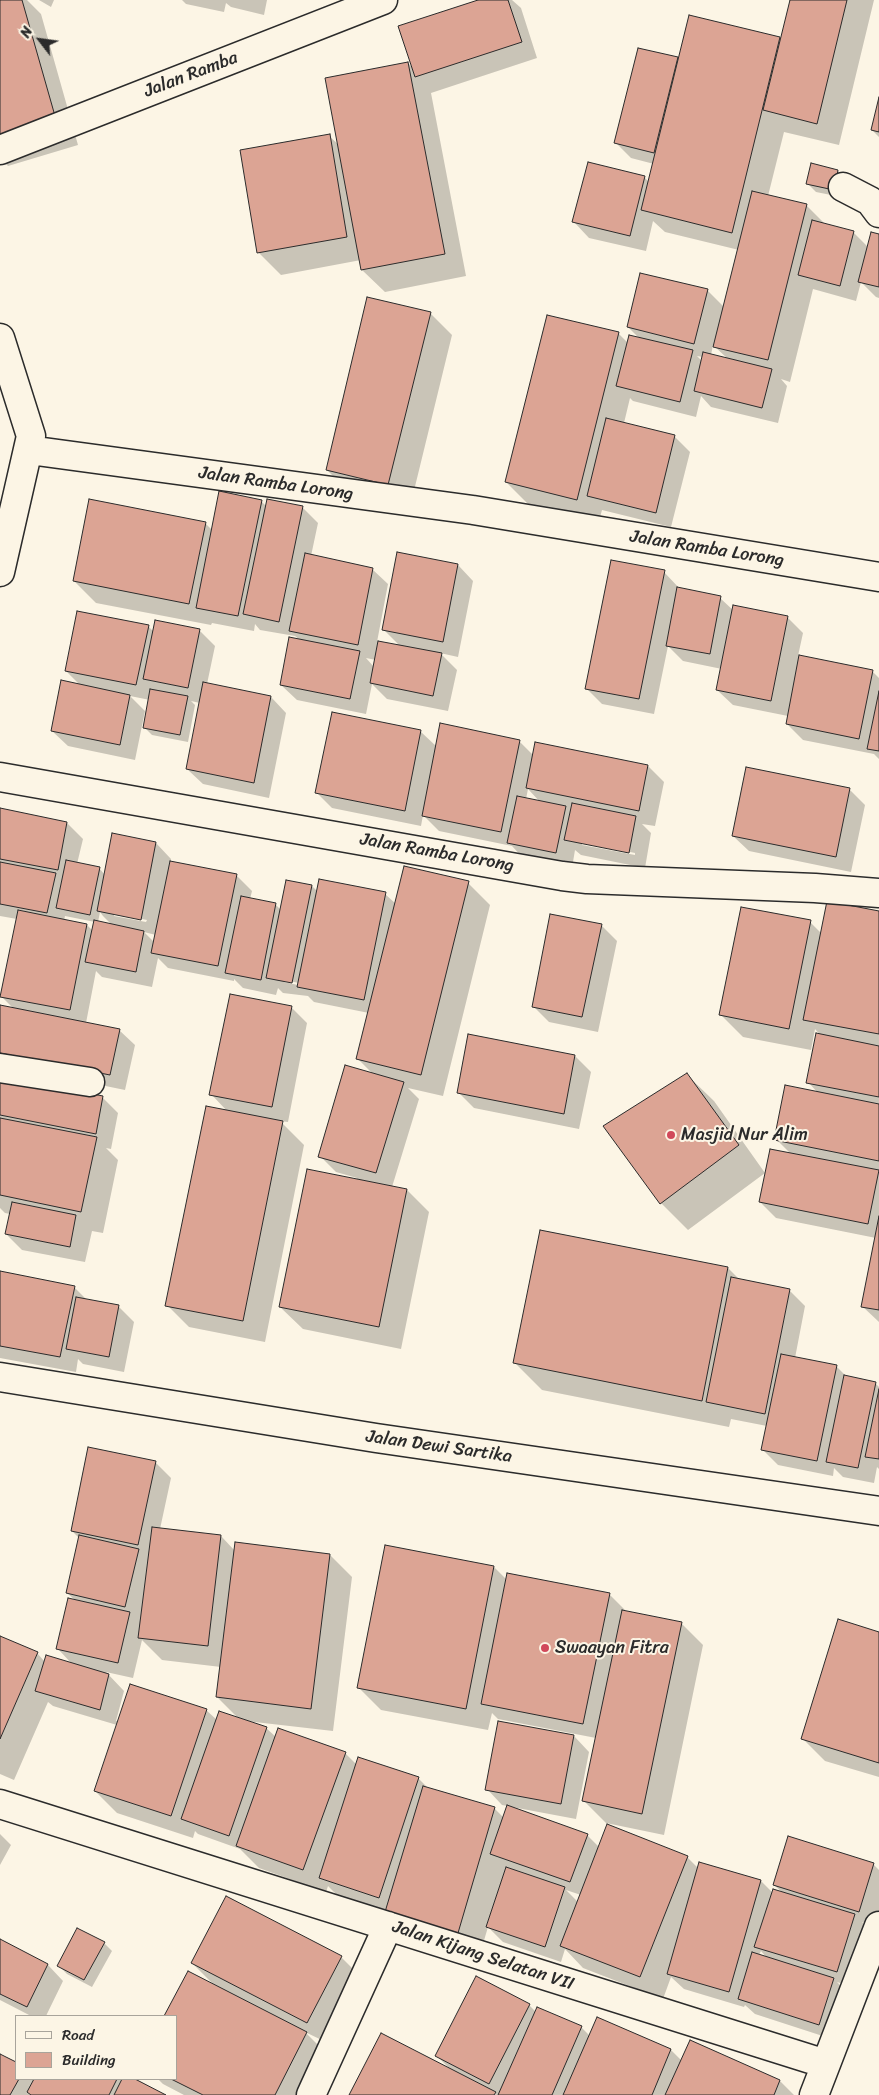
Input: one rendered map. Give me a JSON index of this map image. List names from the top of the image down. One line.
{"streets":{"street":["Jalan Ramba","Jalan Ramba Lorong","Jalan Dewi Sartika","Jalan Kijang Selatan VII"]},"places":["Masjid Nur Alim","Swaayan Fitra"],"legend":["Road","Building"],"north":"top left"}
